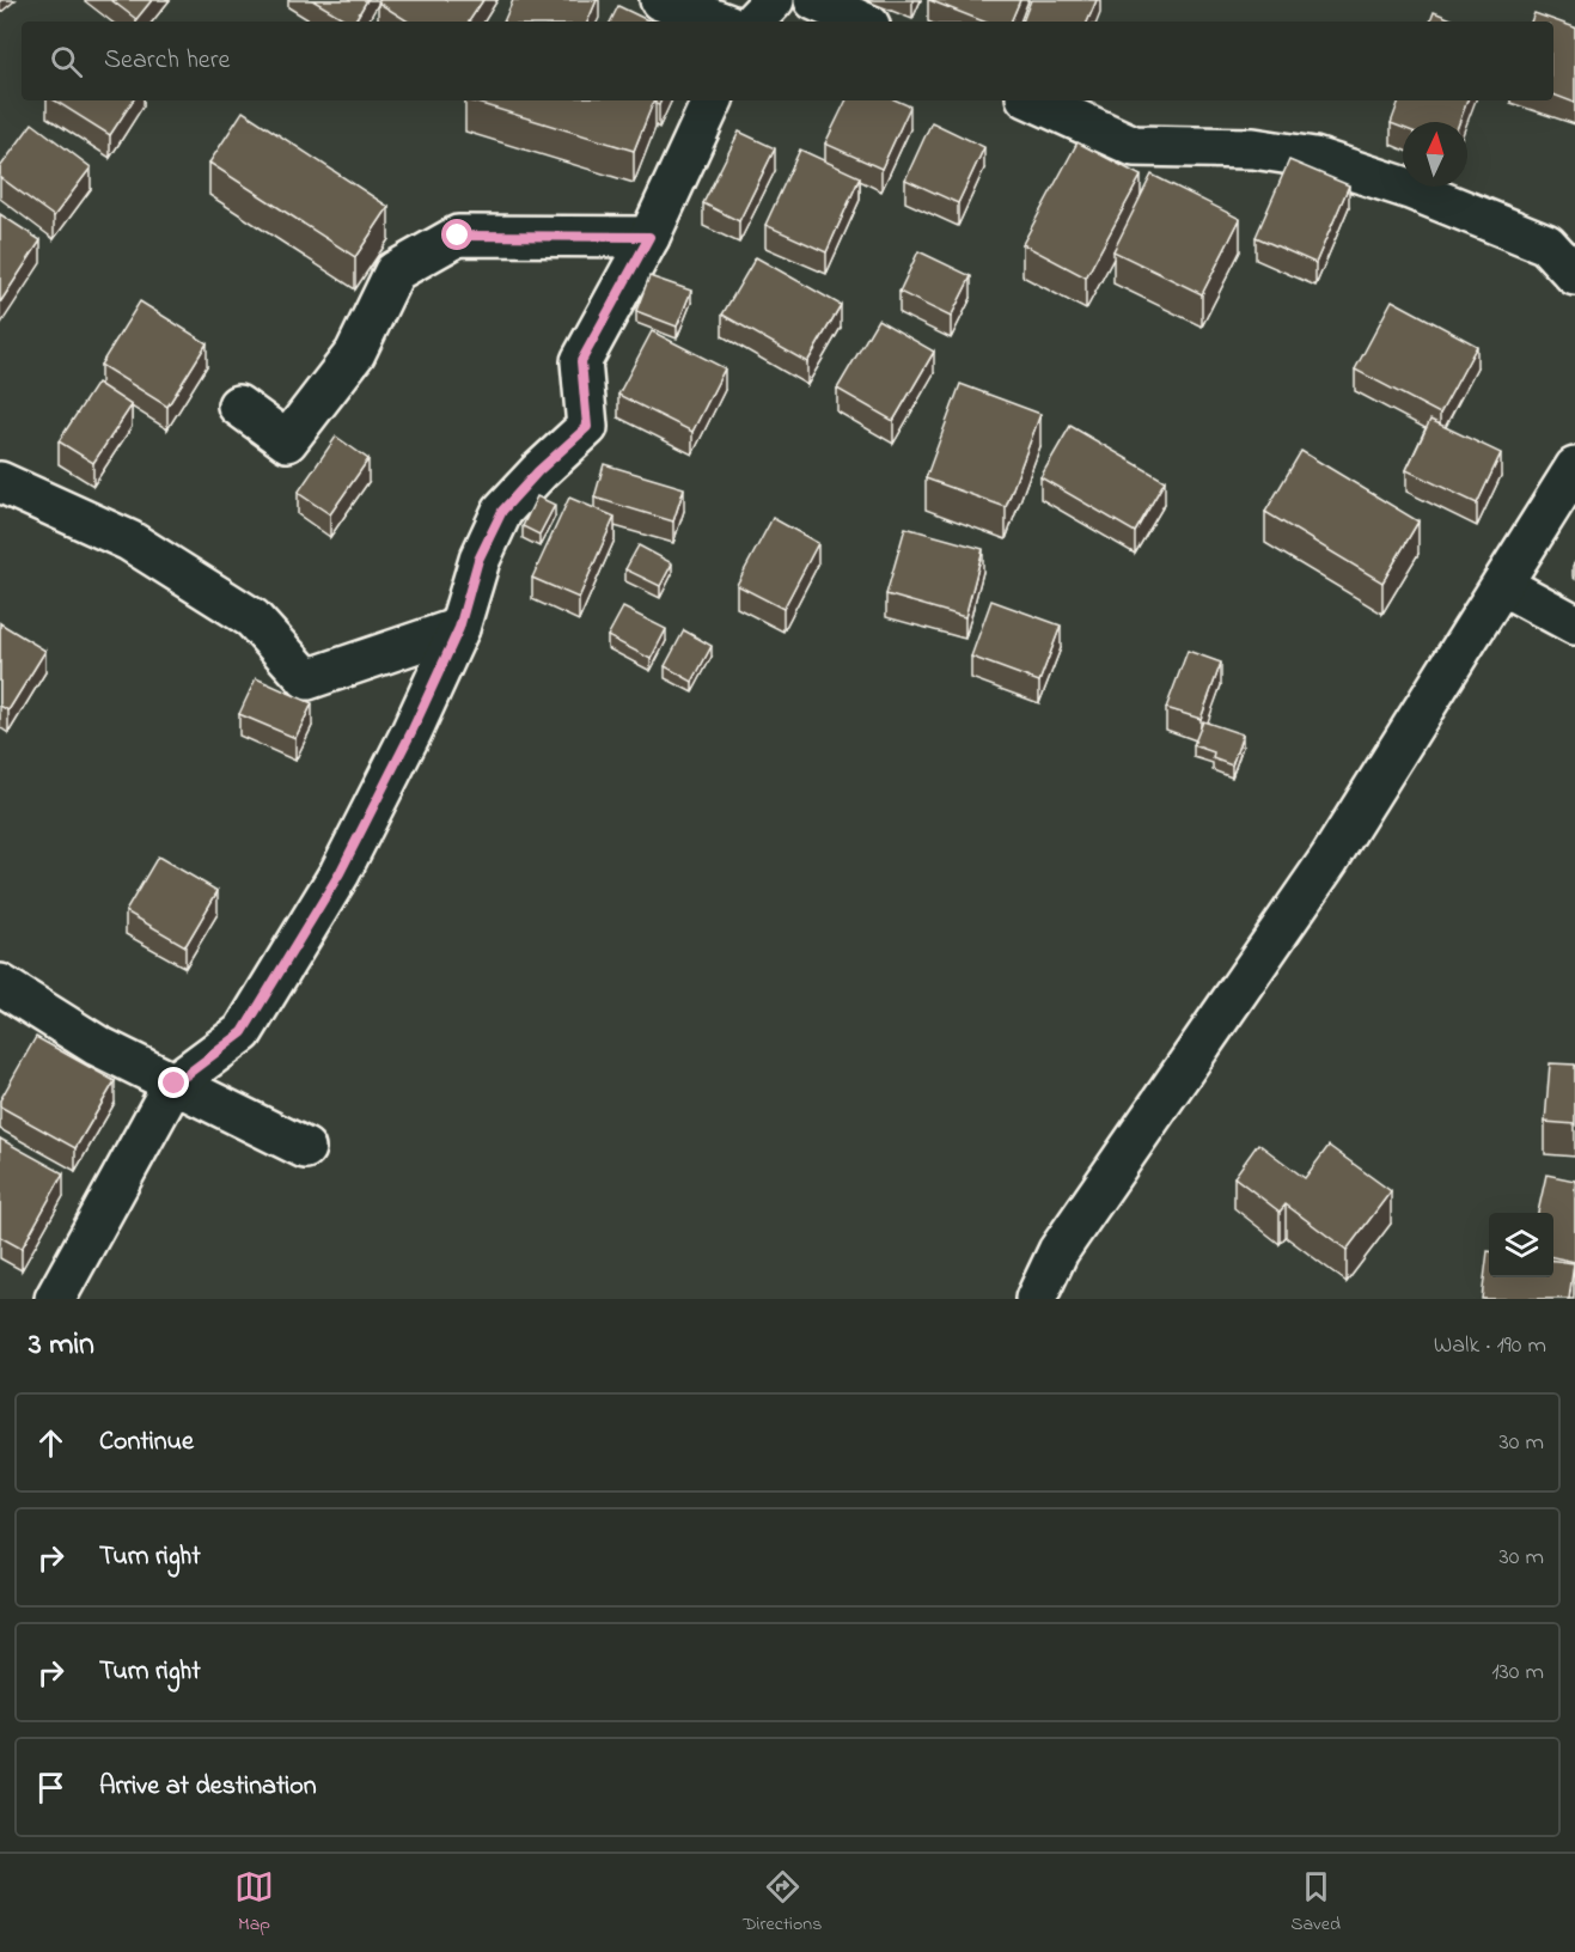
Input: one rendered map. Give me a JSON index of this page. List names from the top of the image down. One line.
{"north":"top","page":{"search":"Search here","heading":["3 min","Walk · 190 m"],"list":[["Continue","30 m"],["Turn right","30 m"],["Turn right","130 m"],"Arrive at destination"],"nav":["Map","Directions","Saved"]}}
